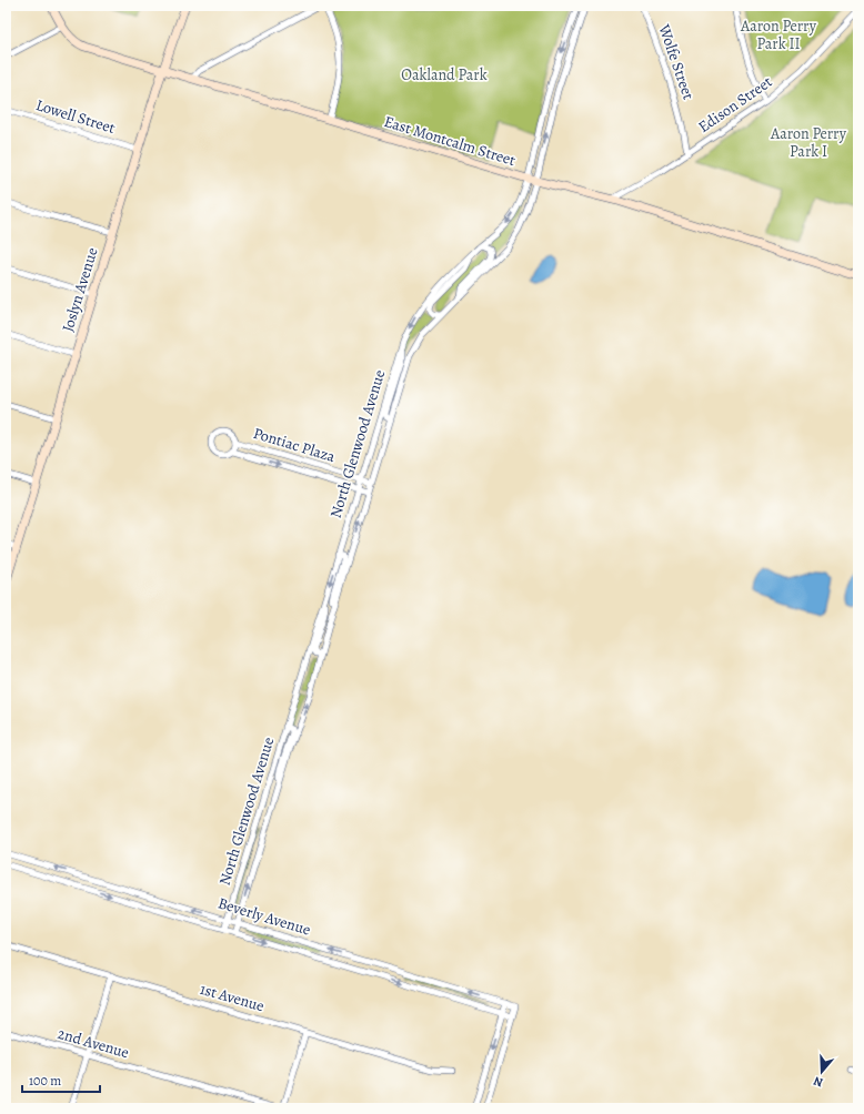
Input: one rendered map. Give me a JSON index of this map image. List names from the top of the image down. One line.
{"streets":{"main road":["East Montcalm Street","Joslyn Avenue"],"street":["Wolfe Street","Edison Street","Lowell Street","North Glenwood Avenue","Pontiac Plaza","Beverly Avenue","1st Avenue","2nd Avenue"]},"crossings":[["Wolfe Street","Edison Street"],["Edison Street","East Montcalm Street"],["Lowell Street","Joslyn Avenue"],["East Montcalm Street","Joslyn Avenue"],["East Montcalm Street","North Glenwood Avenue"],["North Glenwood Avenue","Pontiac Plaza"],["North Glenwood Avenue","Beverly Avenue"]],"parks":["Aaron Perry Park II","Oakland Park","Aaron Perry Park I"],"scale_bar":"100 m","north":"bottom"}
